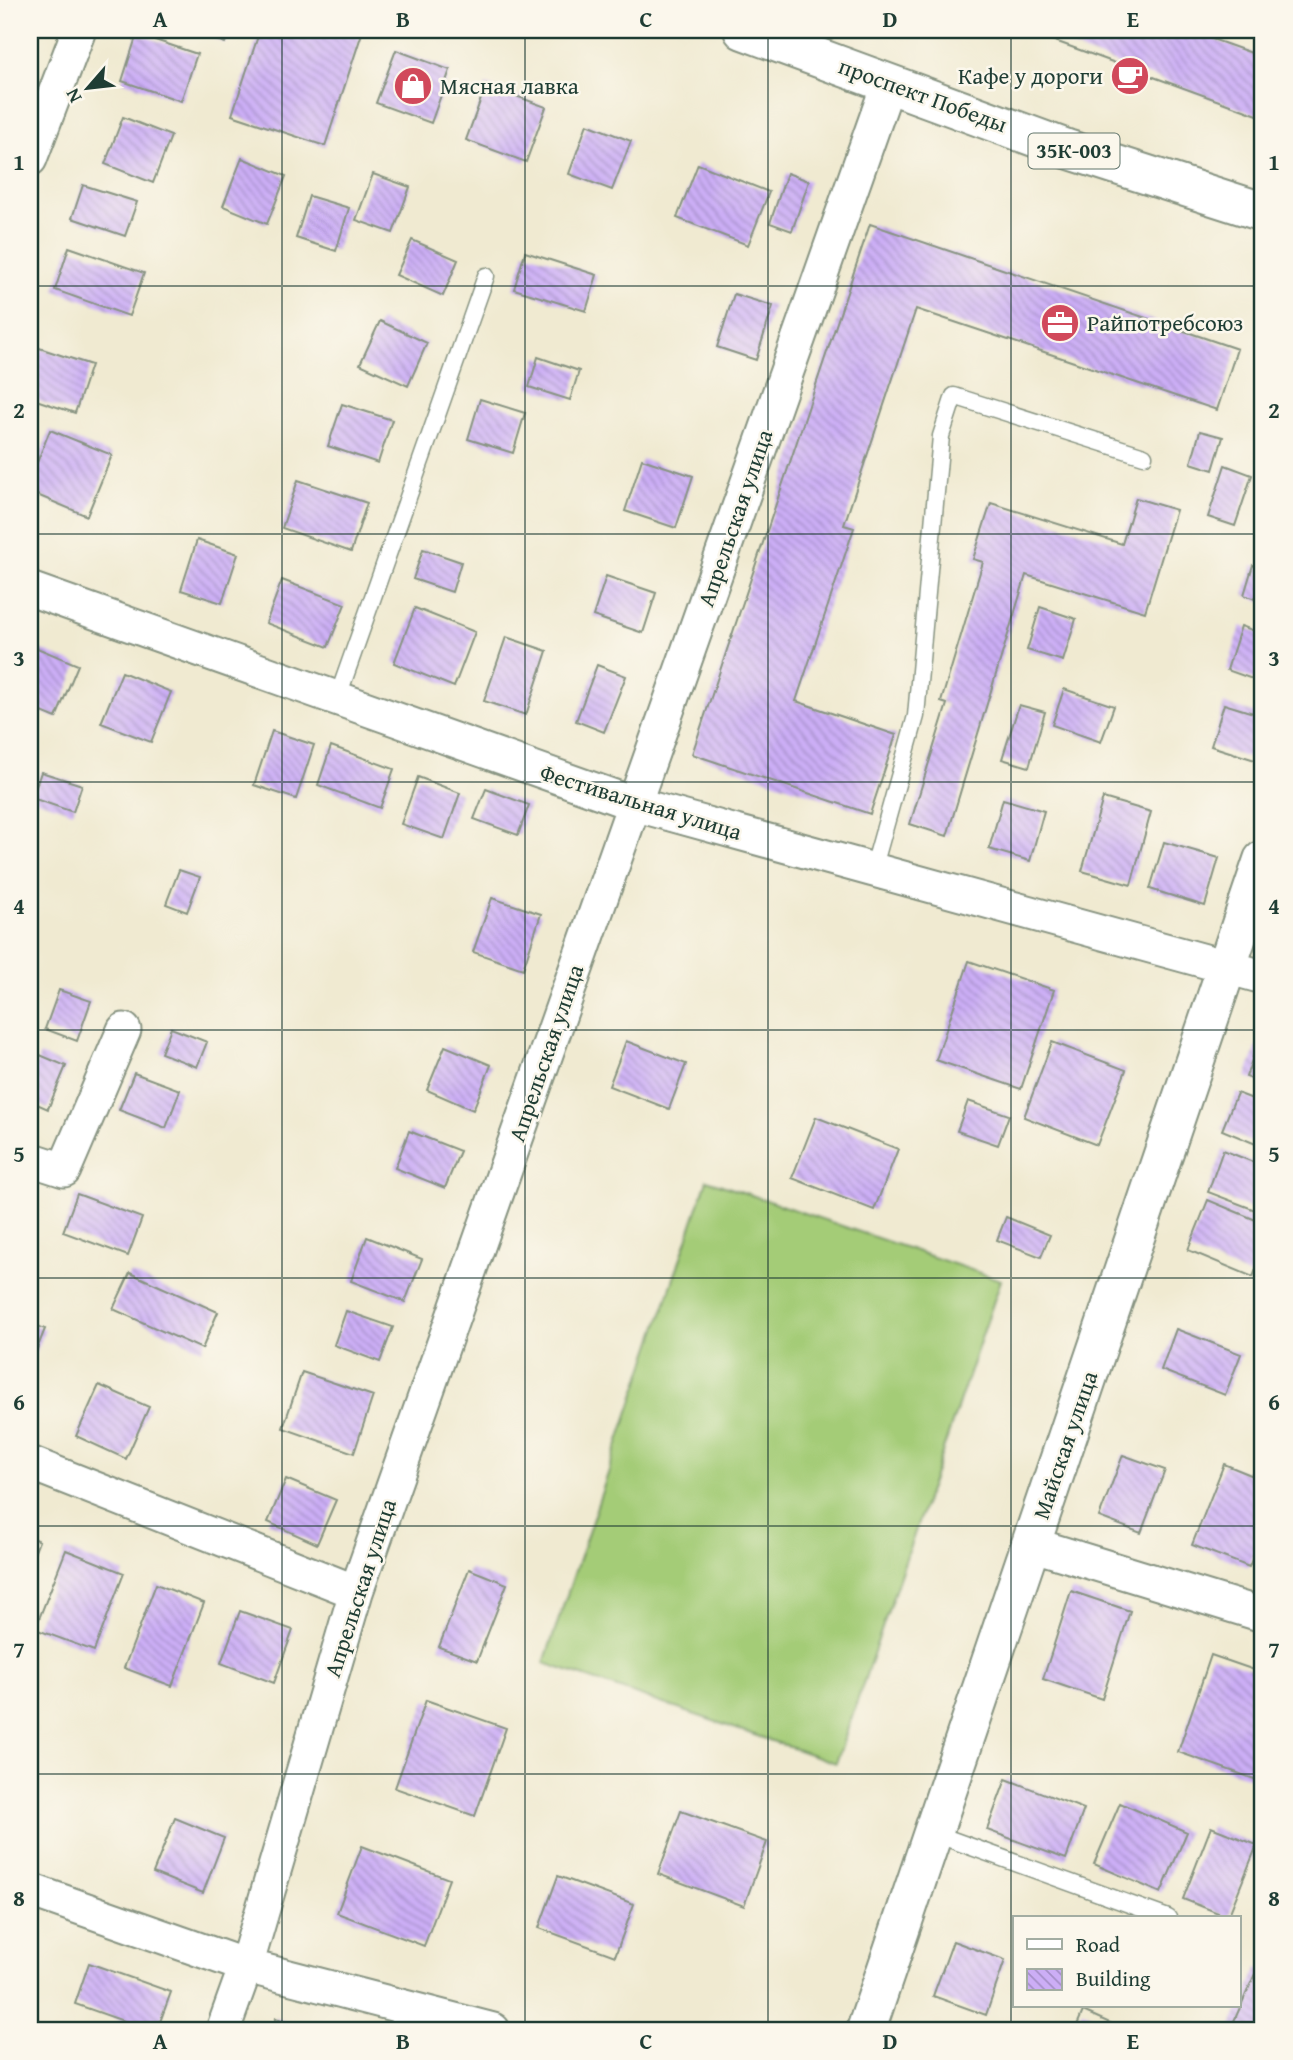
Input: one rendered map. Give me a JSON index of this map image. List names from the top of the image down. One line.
{"streets":{"street":["проспект Победы","35К-003","Апрельская улица","Фестивальная улица","Майская улица"]},"crossings":[["проспект Победы","Апрельская улица"],["Апрельская улица","Фестивальная улица"],["Фестивальная улица","Майская улица"]],"places":{"cafe":["Кафе у дороги"],"shop":["Мясная лавка"],"office":["Райпотребсоюз"]},"legend":["Road","Building"],"north":"bottom left","grid":{"columns":["A","B","C","D","E"],"rows":["1","2","3","4","5","6","7","8"]}}
